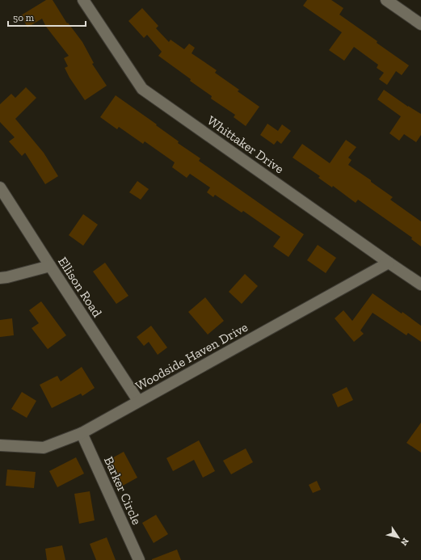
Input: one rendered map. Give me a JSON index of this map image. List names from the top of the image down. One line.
{"streets":{"street":["Whittaker Drive","Ellison Road","Woodside Haven Drive","Barker Circle"]},"crossings":[["Whittaker Drive","Woodside Haven Drive"],["Ellison Road","Woodside Haven Drive"],["Woodside Haven Drive","Barker Circle"]],"scale_bar":"50 m","north":"bottom right"}
